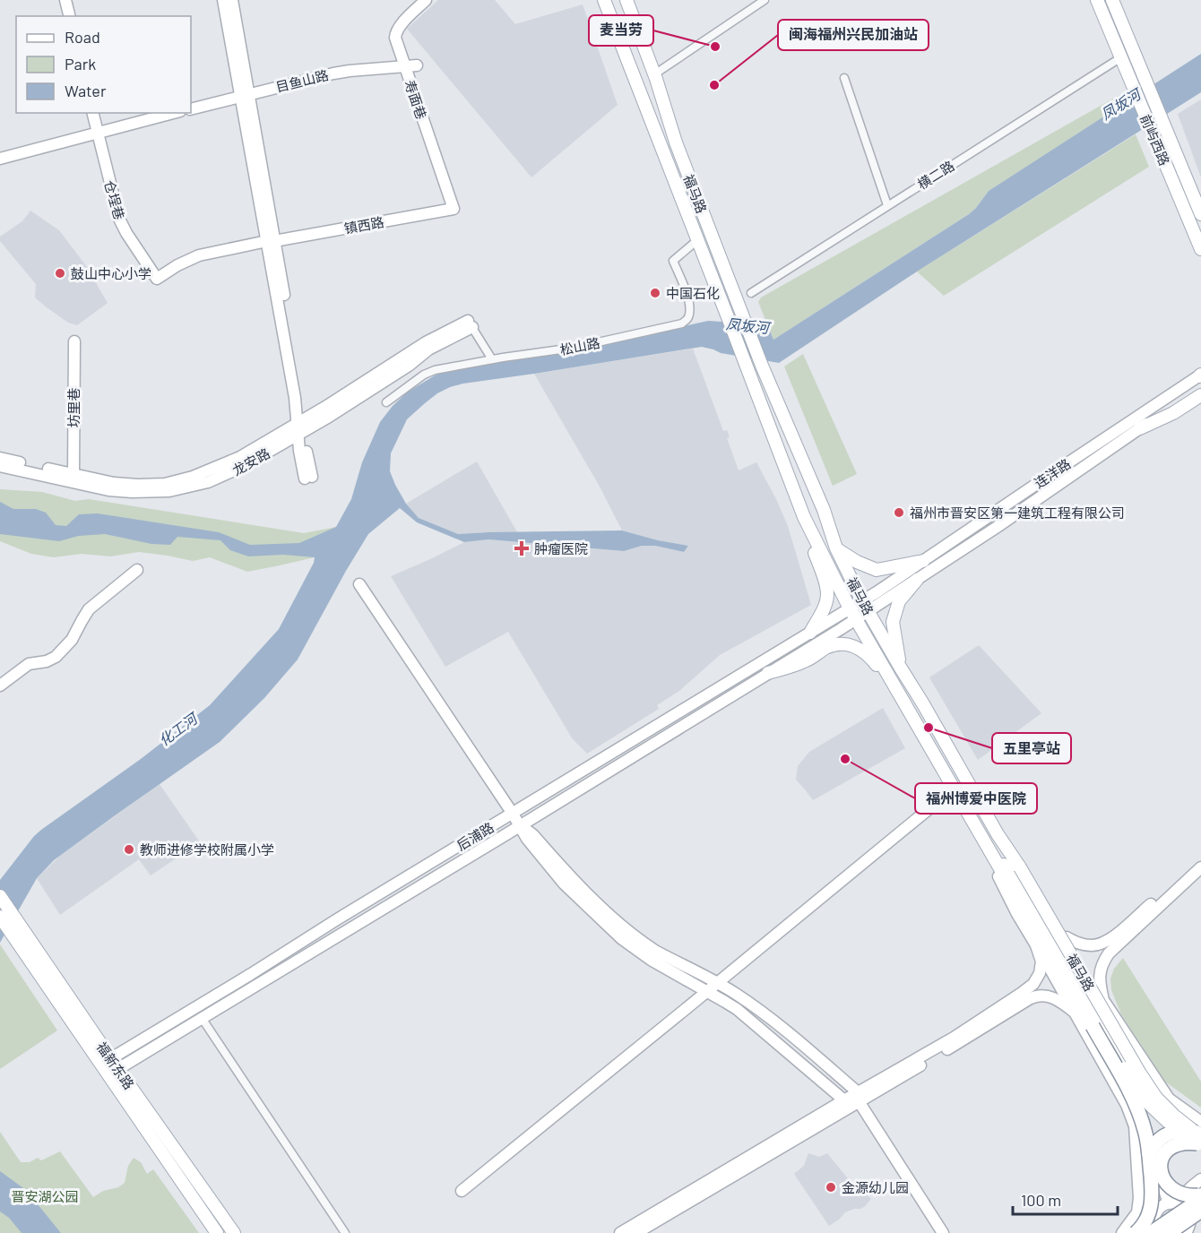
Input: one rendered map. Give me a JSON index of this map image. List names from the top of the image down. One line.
{"streets":{"main road":["目鱼山路","寿面巷","前屿西路","福马路","仓埕巷","镇西路","坊里巷","龙安路","连洋路","后浦路","福新东路"],"street":["横二路","松山路"]},"crossings":[["目鱼山路","寿面巷"],["寿面巷","镇西路"],["前屿西路","横二路"],["福马路","松山路"],["福马路","连洋路"],["福马路","后浦路"],["仓埕巷","镇西路"],["坊里巷","龙安路"],["连洋路","后浦路"],["后浦路","福新东路"]],"water":["凤坂河","化工河"],"parks":["晋安湖公园"],"places":{"other":["麦当劳","闽海福州兴民加油站","鼓山中心小学","中国石化","福州市晋安区第一建筑工程有限公司","五里亭站","福州博爱中医院","教师进修学校附属小学","金源幼儿园"],"health":["肿瘤医院"]},"legend":["Road","Park","Water"],"scale_bar":"100 m"}
